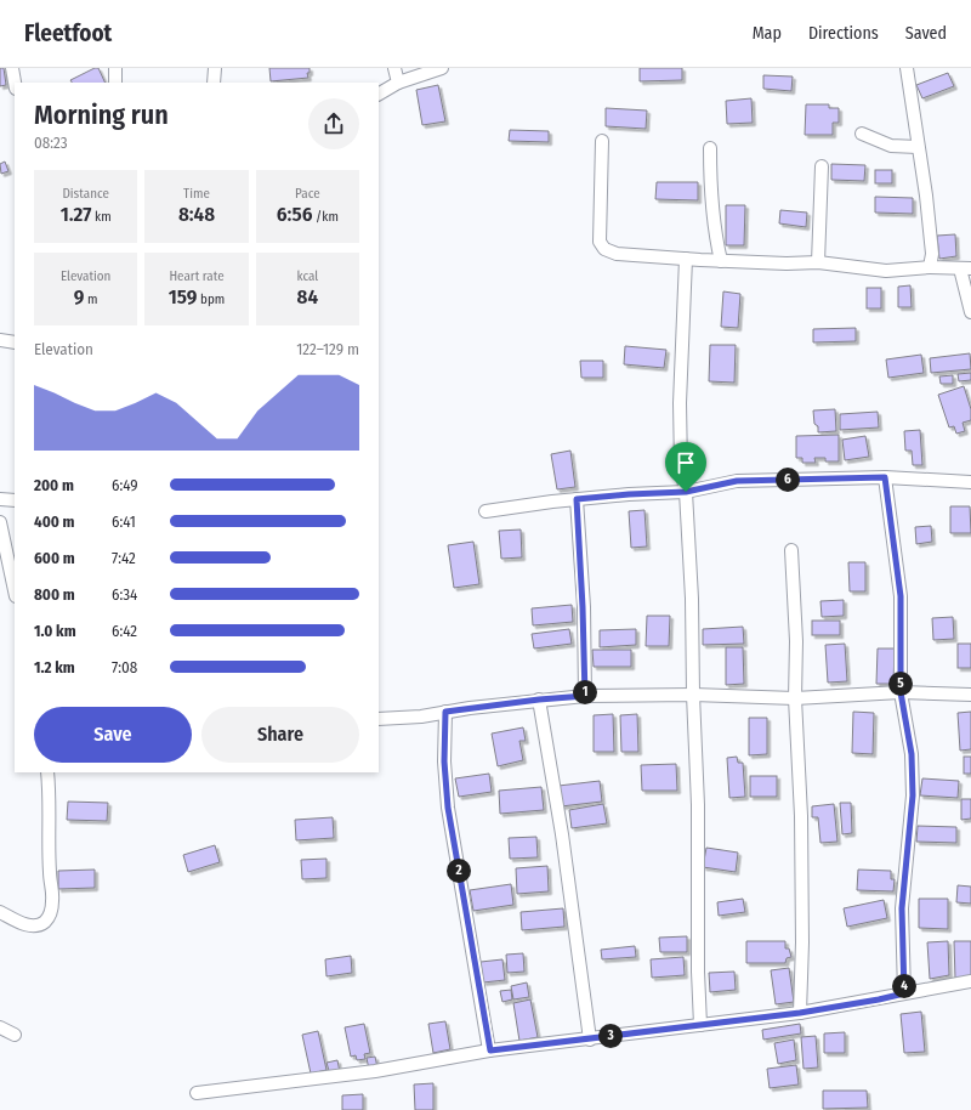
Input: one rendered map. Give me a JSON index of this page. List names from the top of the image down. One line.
{"page":{"header":"Fleetfoot","nav":["Map","Directions","Saved"],"heading":["Morning run","08:23"],"stats":[["Distance","1.27 km"],["Time","8:48"],["Pace","6:56 /km"],["Elevation","9 m"],["Heart rate","159 bpm"],["kcal","84"]],"chart":["Elevation","122–129 m"],"list":[{"name":"200 m","note":"6:49"},{"name":"400 m","note":"6:41"},{"name":"600 m","note":"7:42"},{"name":"800 m","note":"6:34"},{"name":"1.0 km","note":"6:42"},{"name":"1.2 km","note":"7:08"}],"pins":["6","5","1","2","4","3"],"buttons":["Save","Share"]}}
